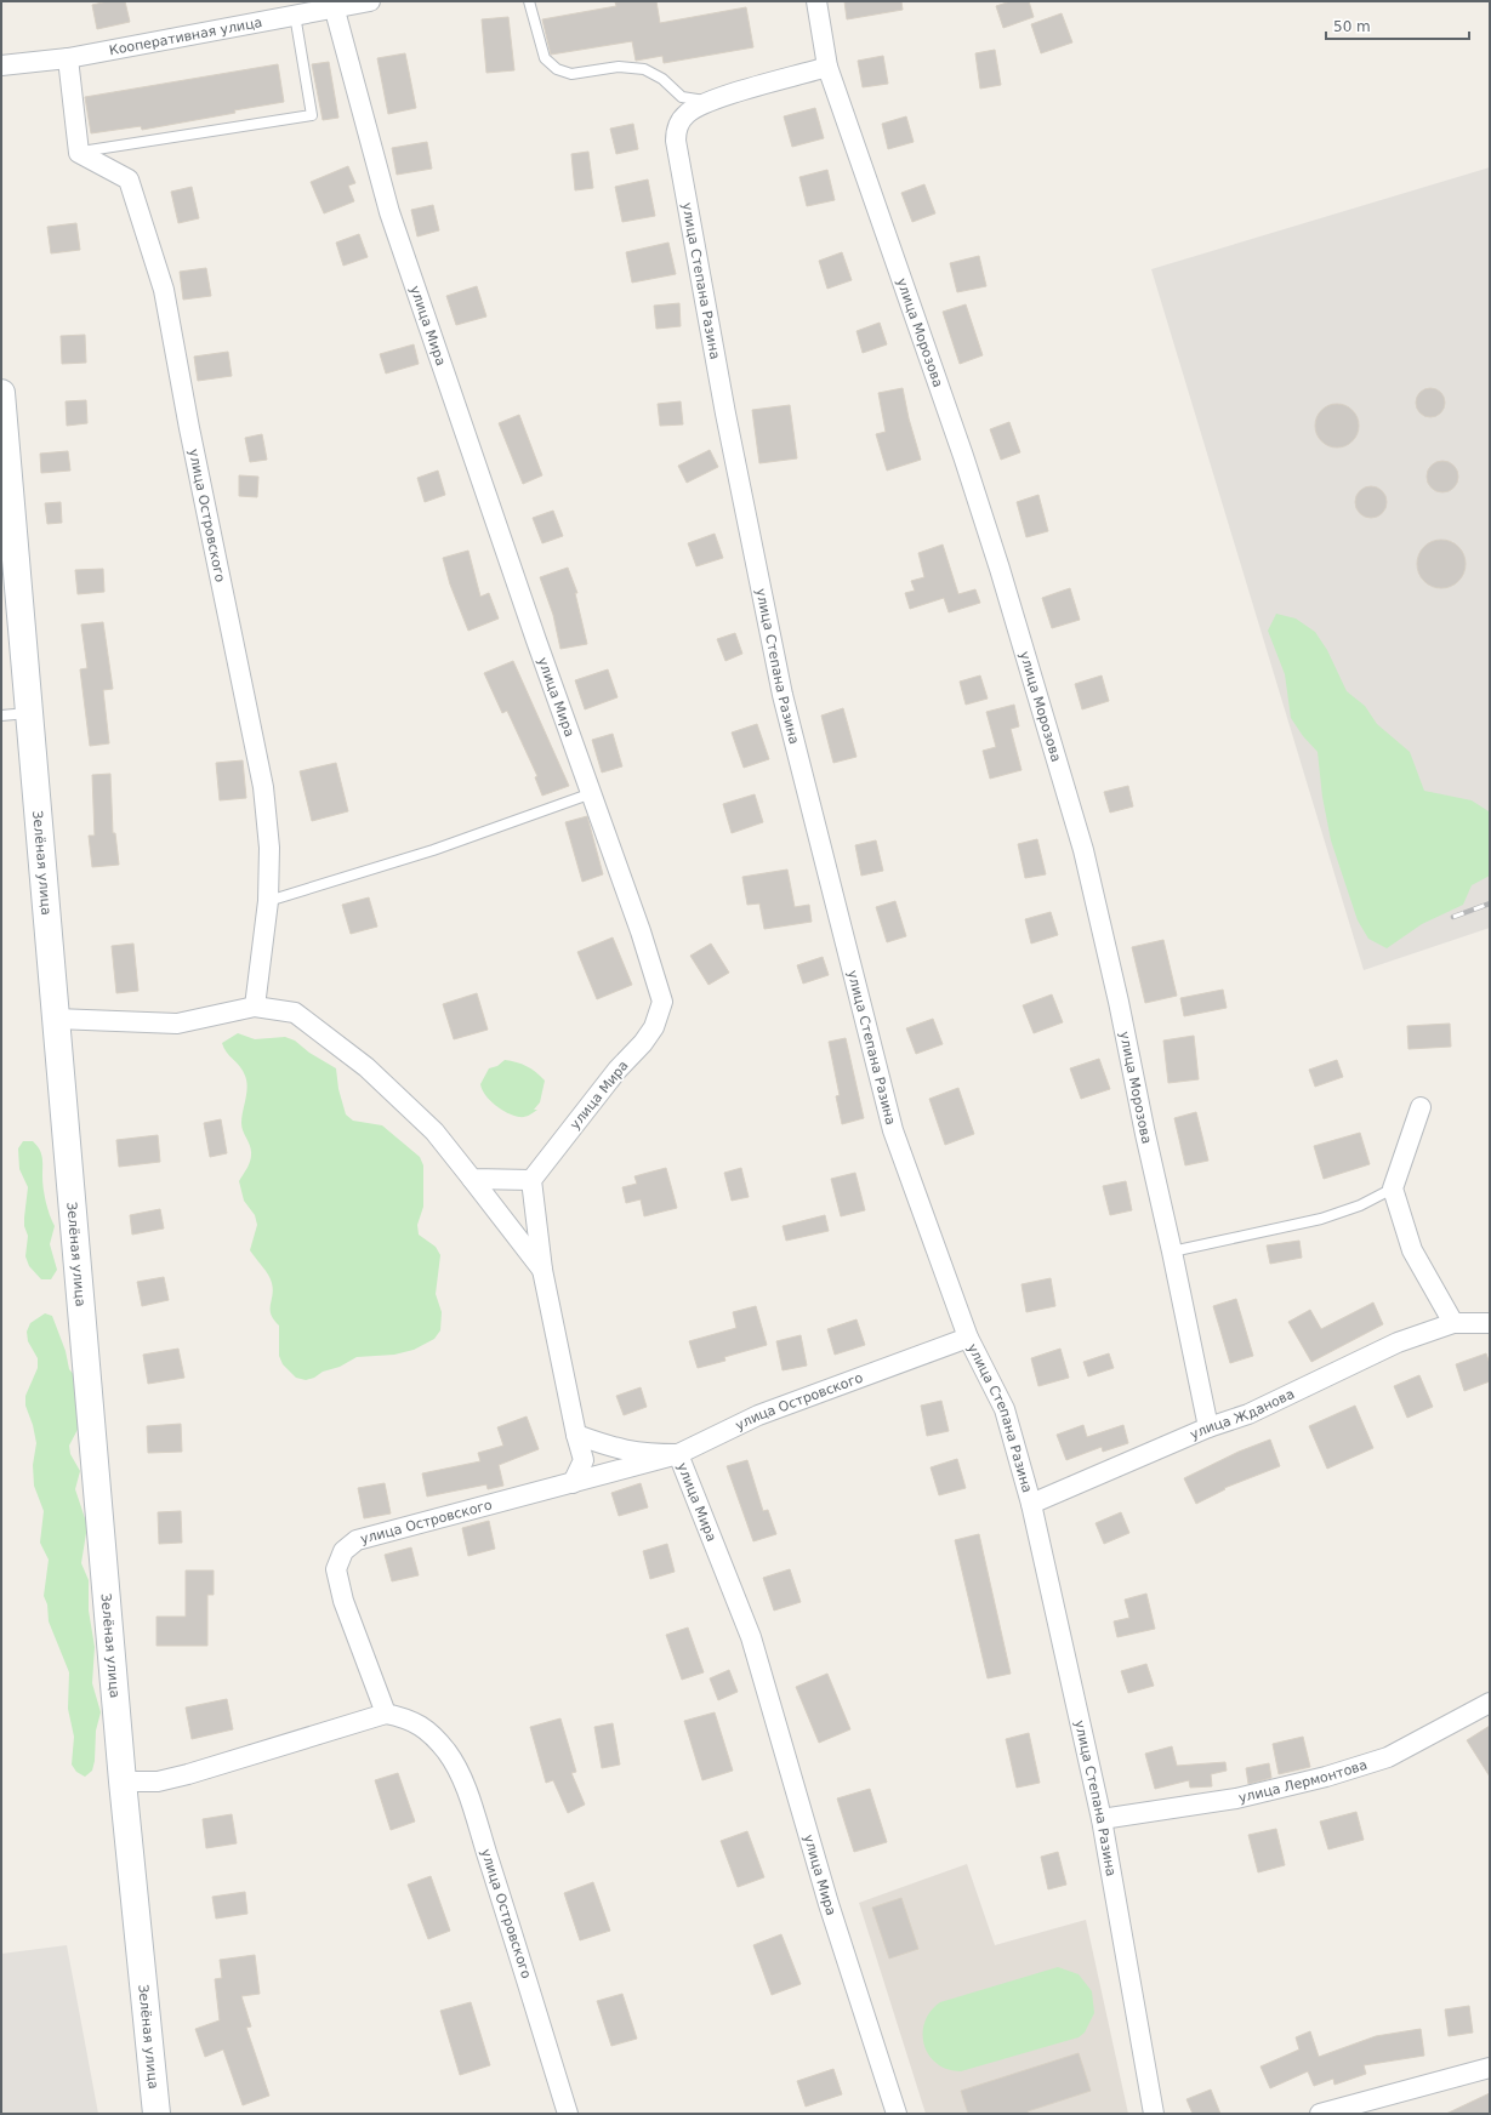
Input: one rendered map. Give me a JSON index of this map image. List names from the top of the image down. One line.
{"streets":{"street":["Кооперативная улица","улица Степана Разина","улица Мира","улица Морозова","улица Островского","Зелёная улица","улица Жданова","улица Лермонтова"]},"crossings":[["Кооперативная улица","улица Мира"],["улица Степана Разина","улица Морозова"],["улица Степана Разина","улица Островского"],["улица Степана Разина","улица Жданова"],["улица Степана Разина","улица Лермонтова"],["улица Мира","улица Островского"],["улица Морозова","улица Жданова"]],"scale_bar":"50 m"}
